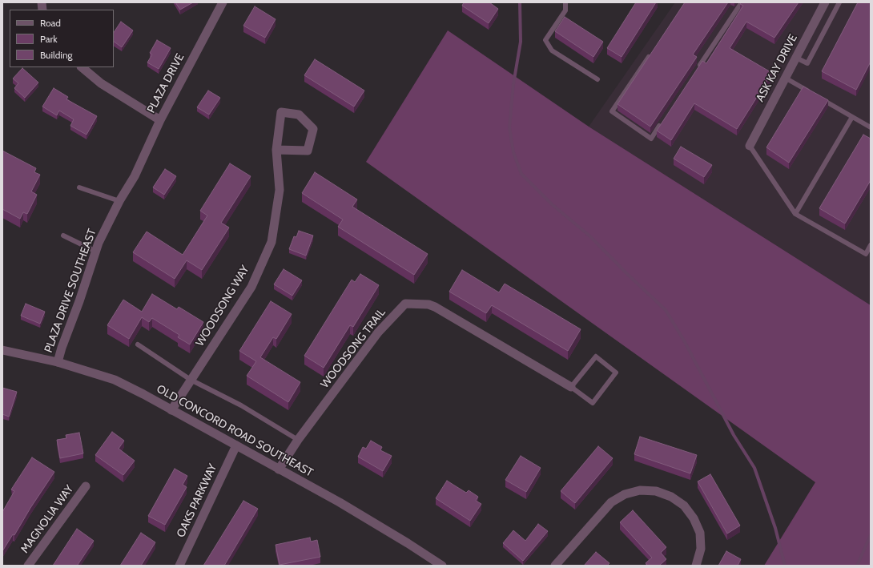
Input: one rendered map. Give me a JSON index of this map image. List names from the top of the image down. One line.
{"streets":{"street":["ASK KAY DRIVE","PLAZA DRIVE","PLAZA DRIVE SOUTHEAST","WOODSONG WAY","WOODSONG TRAIL","OLD CONCORD ROAD SOUTHEAST","OAKS PARKWAY","MAGNOLIA WAY"]},"crossings":[["PLAZA DRIVE","PLAZA DRIVE SOUTHEAST"],["PLAZA DRIVE SOUTHEAST","OLD CONCORD ROAD SOUTHEAST"],["WOODSONG WAY","OLD CONCORD ROAD SOUTHEAST"],["WOODSONG TRAIL","OLD CONCORD ROAD SOUTHEAST"],["OLD CONCORD ROAD SOUTHEAST","OAKS PARKWAY"]],"legend":["Road","Park","Building"]}
